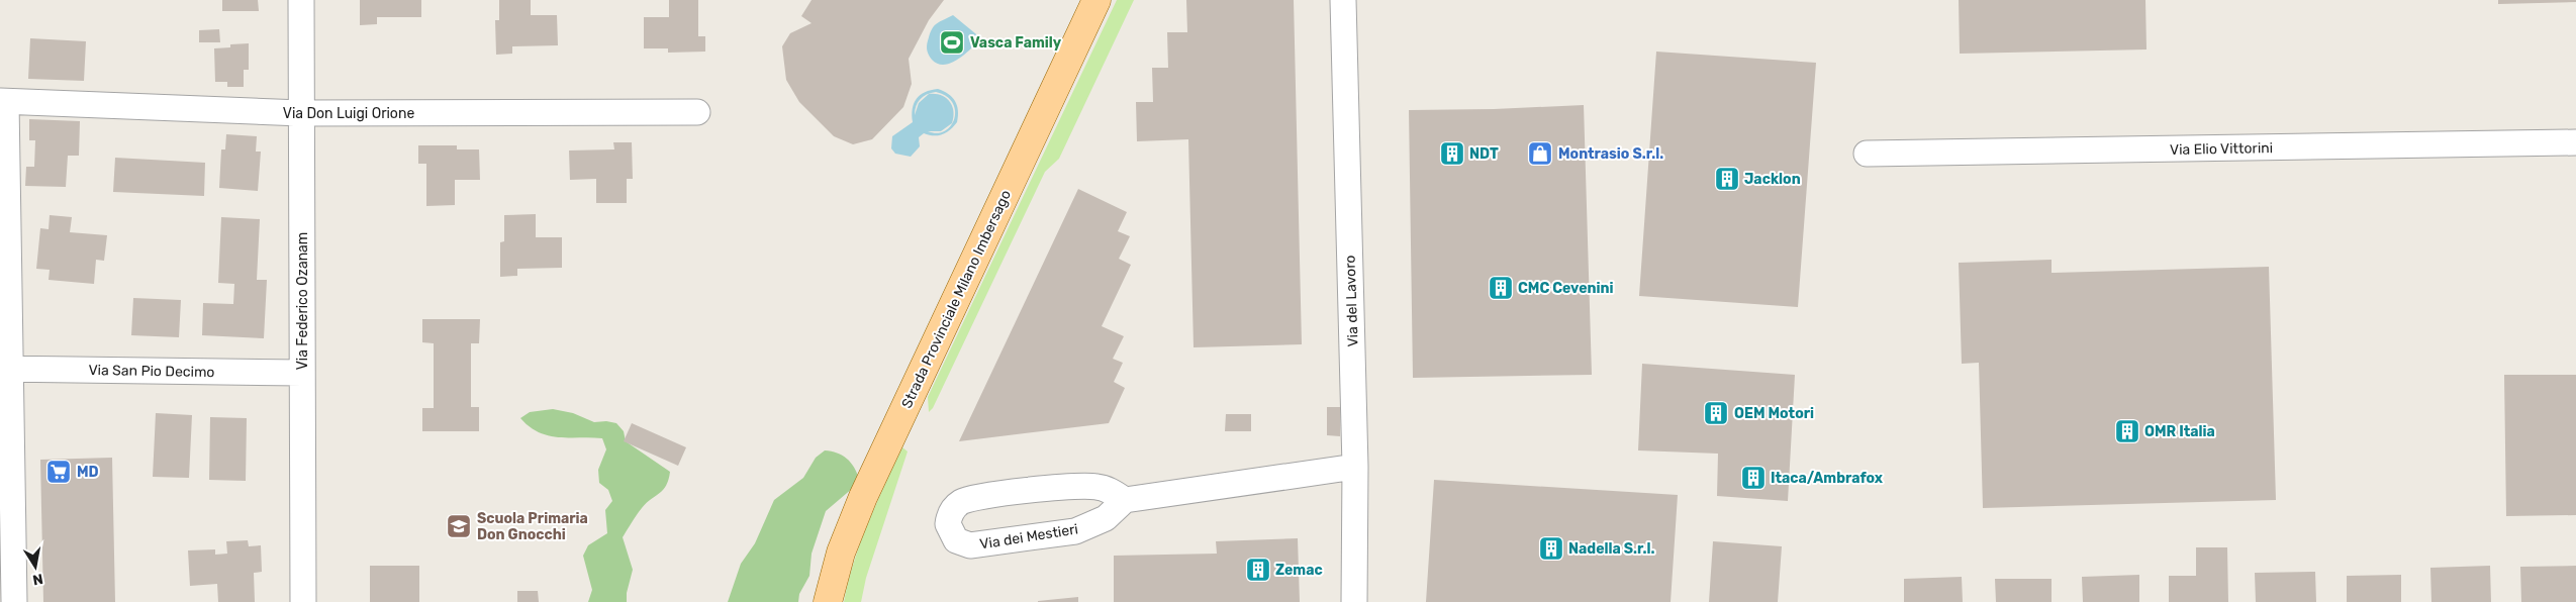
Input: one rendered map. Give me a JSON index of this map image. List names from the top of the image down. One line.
{"streets":{"main road":["Strada Provinciale Milano Imbersago"],"street":["Via Don Luigi Orione","Via Elio Vittorini","Via Federico Ozanam","Via del Lavoro","Via San Pio Decimo","Via dei Mestieri"]},"crossings":[["Via Don Luigi Orione","Via Federico Ozanam"],["Via Federico Ozanam","Via San Pio Decimo"]],"places":{"sports":["Vasca Family"],"building":["NDT","Jacklon","CMC Cevenini","OEM Motori","OMR Italia","Itaca/Ambrafox","Nadella S.r.l.","Zemac"],"shop":["Montrasio S.r.l."],"supermarket":["MD"],"school or university":["Scuola Primaria Don Gnocchi"]},"north":"bottom"}
